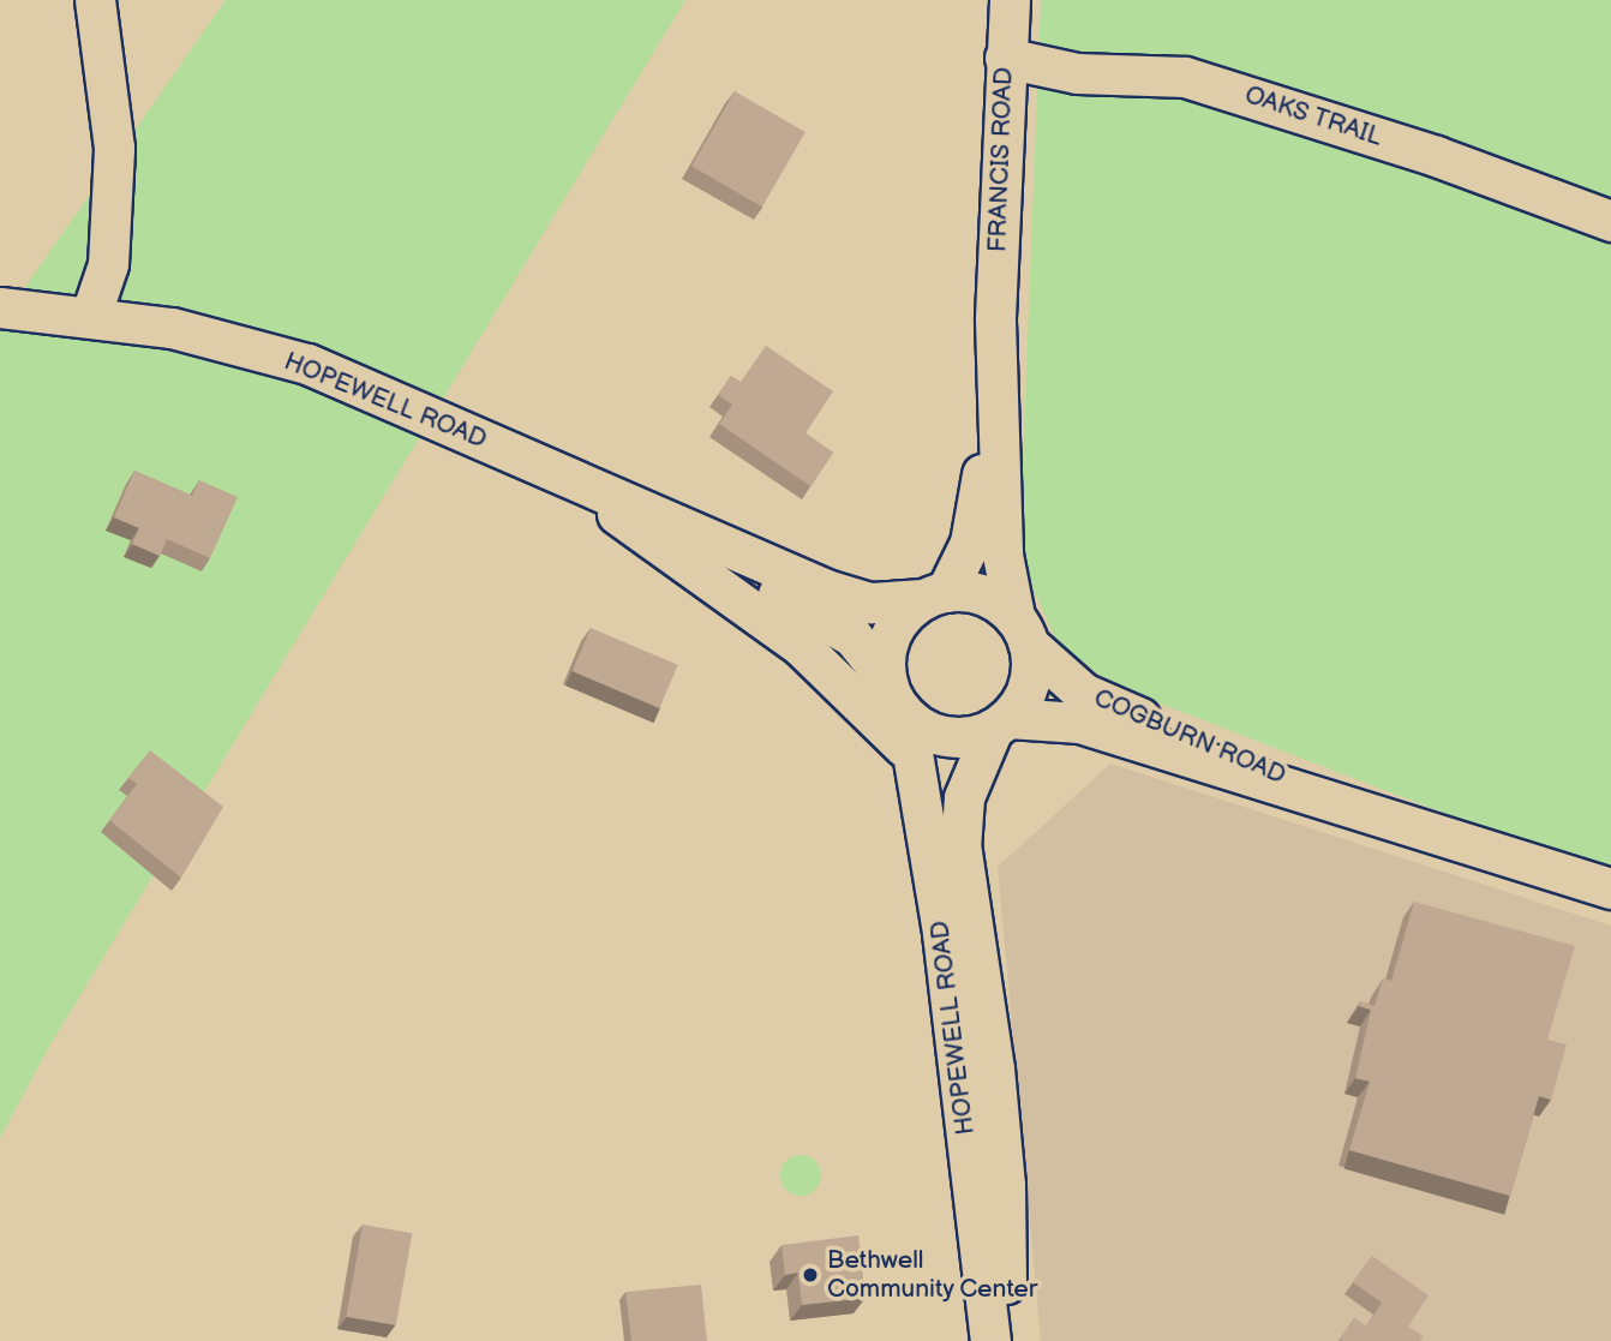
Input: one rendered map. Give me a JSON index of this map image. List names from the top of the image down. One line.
{"streets":{"street":["OAKS TRAIL","FRANCIS ROAD","HOPEWELL ROAD","COGBURN ROAD"]},"crossings":[["OAKS TRAIL","FRANCIS ROAD"],["FRANCIS ROAD","HOPEWELL ROAD"],["FRANCIS ROAD","COGBURN ROAD"],["HOPEWELL ROAD","COGBURN ROAD"]],"places":["Bethwell Community Center"]}
